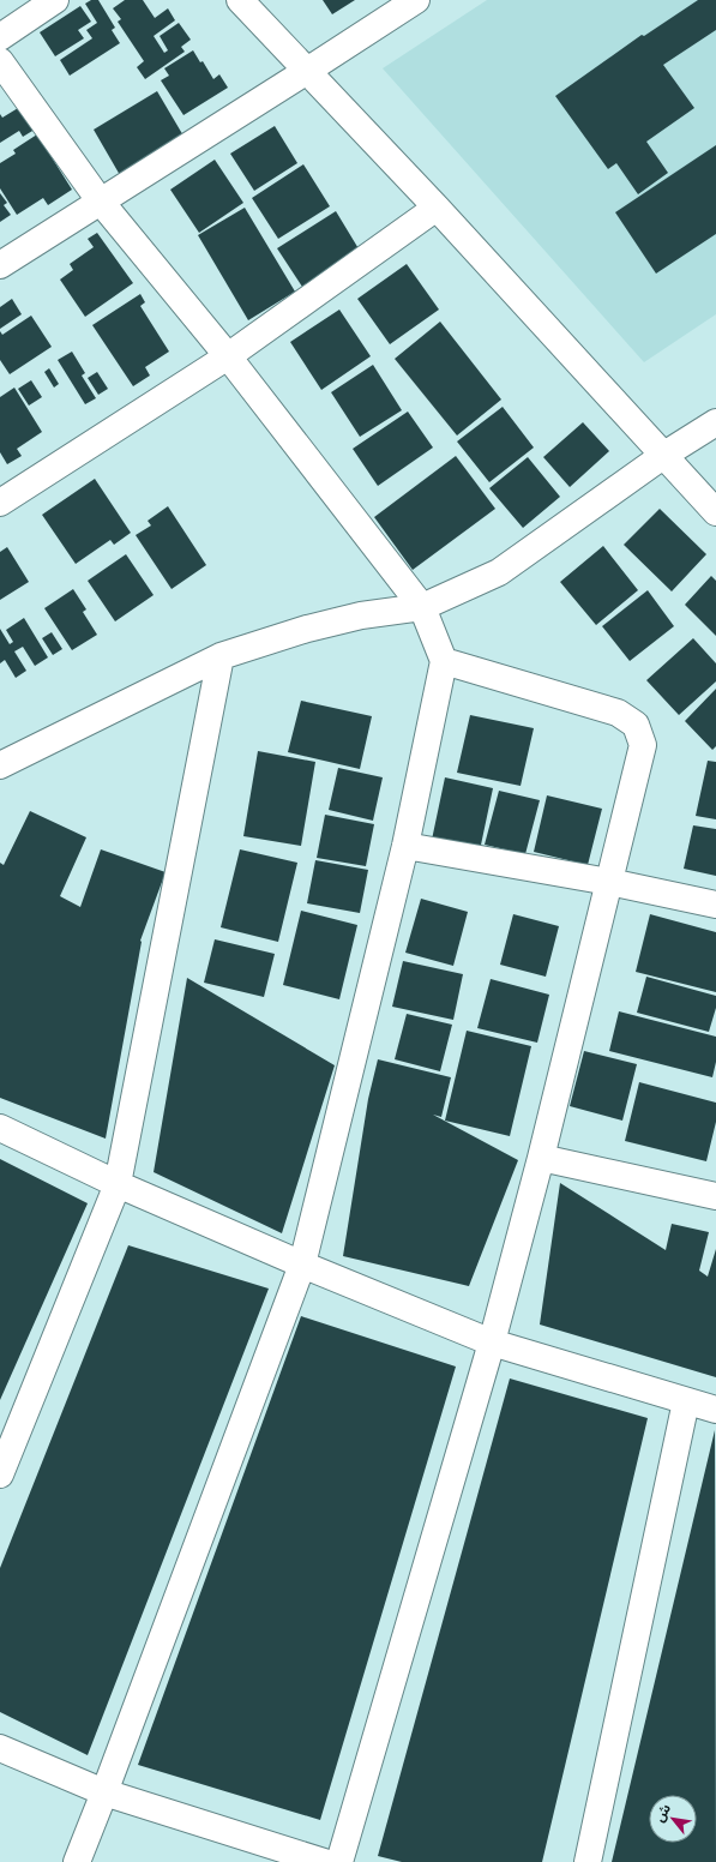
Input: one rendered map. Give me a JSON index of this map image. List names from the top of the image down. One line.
{"north":"top left"}
